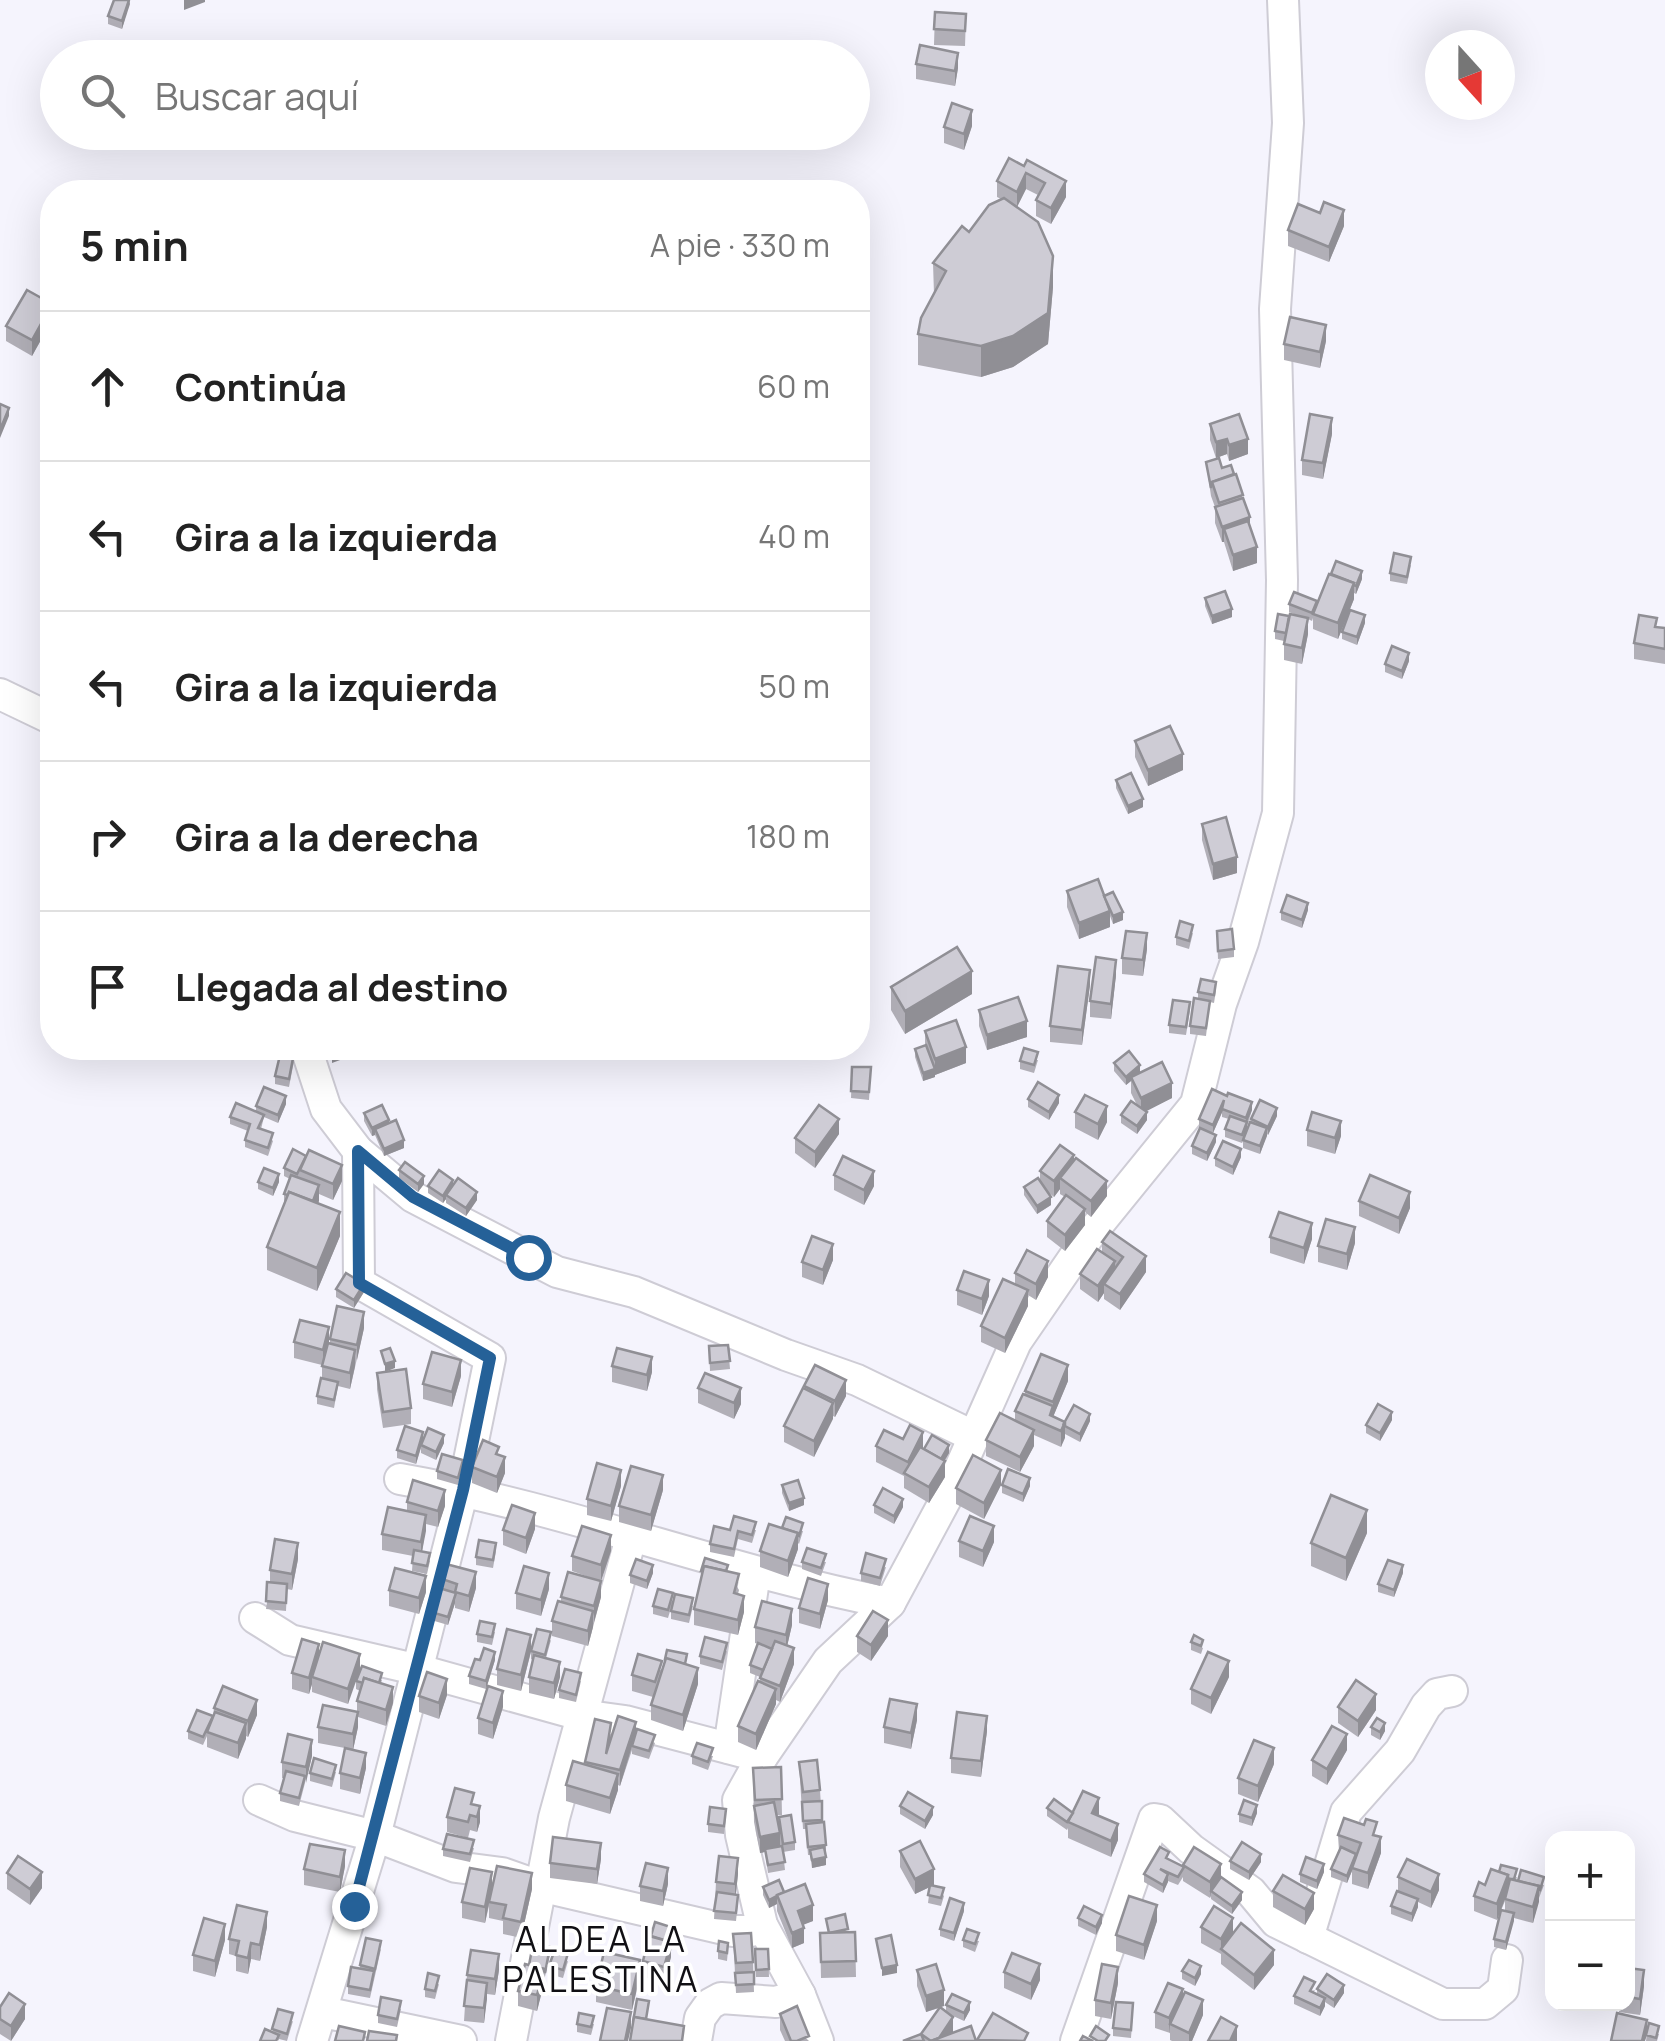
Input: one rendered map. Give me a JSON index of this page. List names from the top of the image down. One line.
{"districts":["ALDEA LA PALESTINA"],"north":"bottom","page":{"search":"Buscar aquí","heading":["5 min","A pie · 330 m"],"list":[["Continúa","60 m"],["Gira a la izquierda","40 m"],["Gira a la izquierda","50 m"],["Gira a la derecha","180 m"],"Llegada al destino"],"map_buttons":["+","−"]}}
